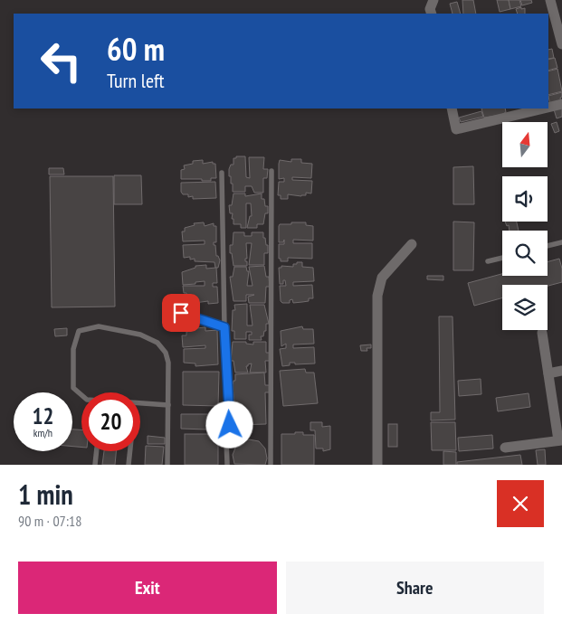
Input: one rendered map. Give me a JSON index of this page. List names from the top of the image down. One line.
{"north":"top","page":{"turn":["60 m","Turn left"],"speed":"12 km/h","limit":"20","heading":["1 min","90 m · 07:18"],"buttons":["Exit","Share"]}}
